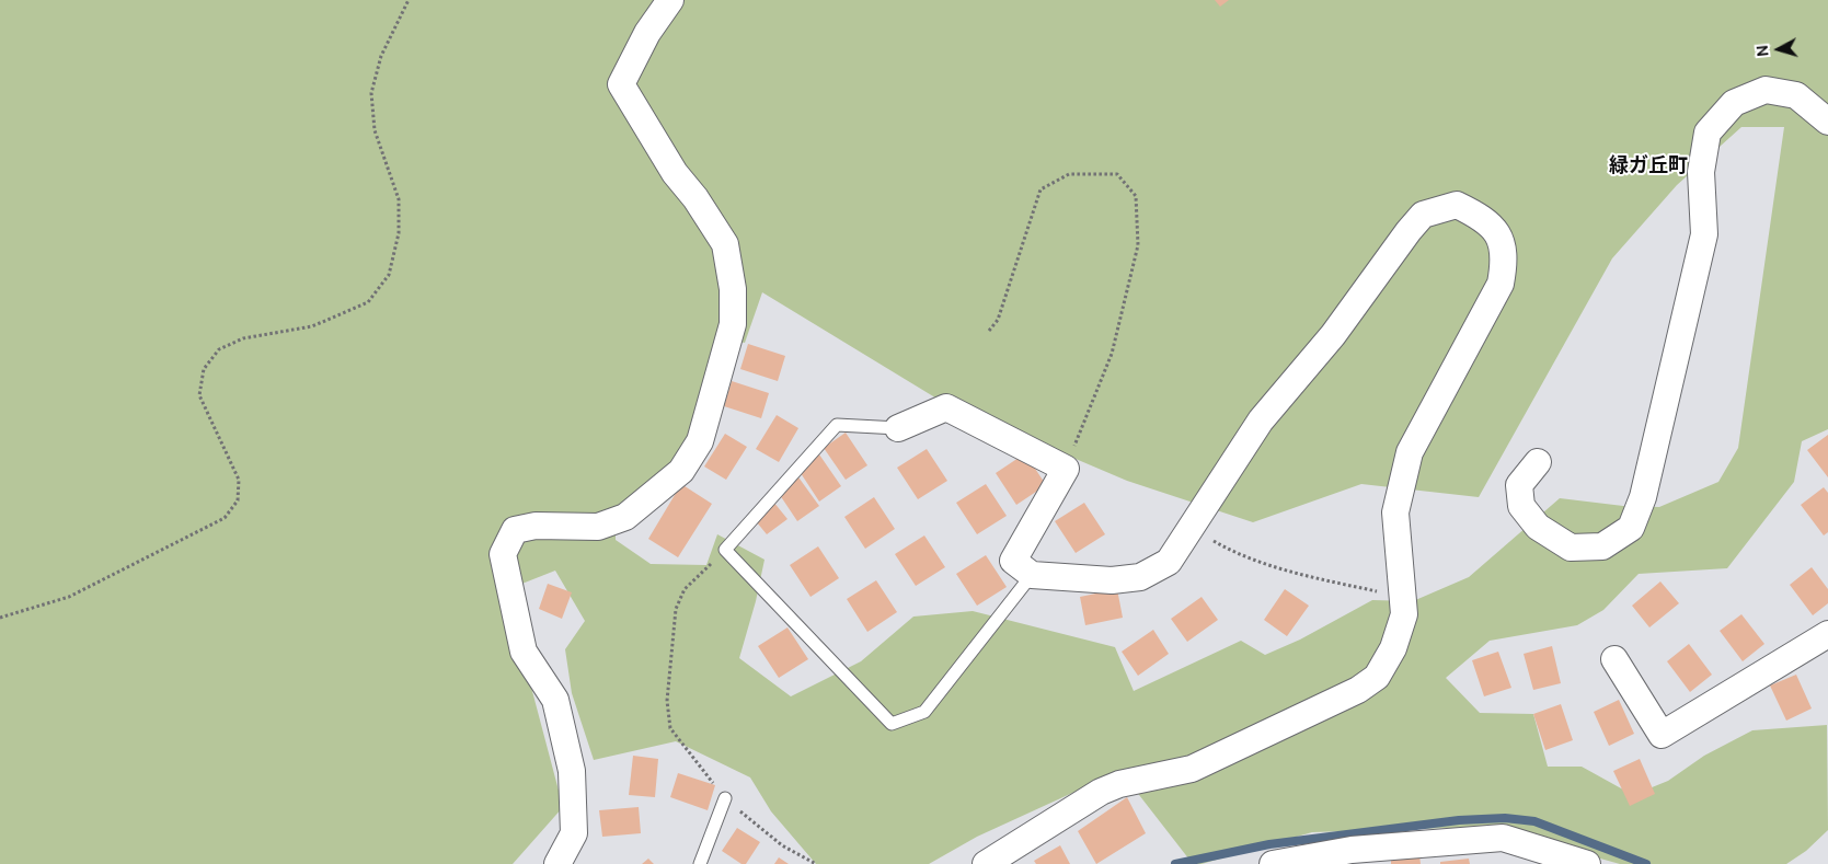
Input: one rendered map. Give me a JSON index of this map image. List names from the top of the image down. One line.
{"districts":["緑ガ丘町"],"north":"left"}
